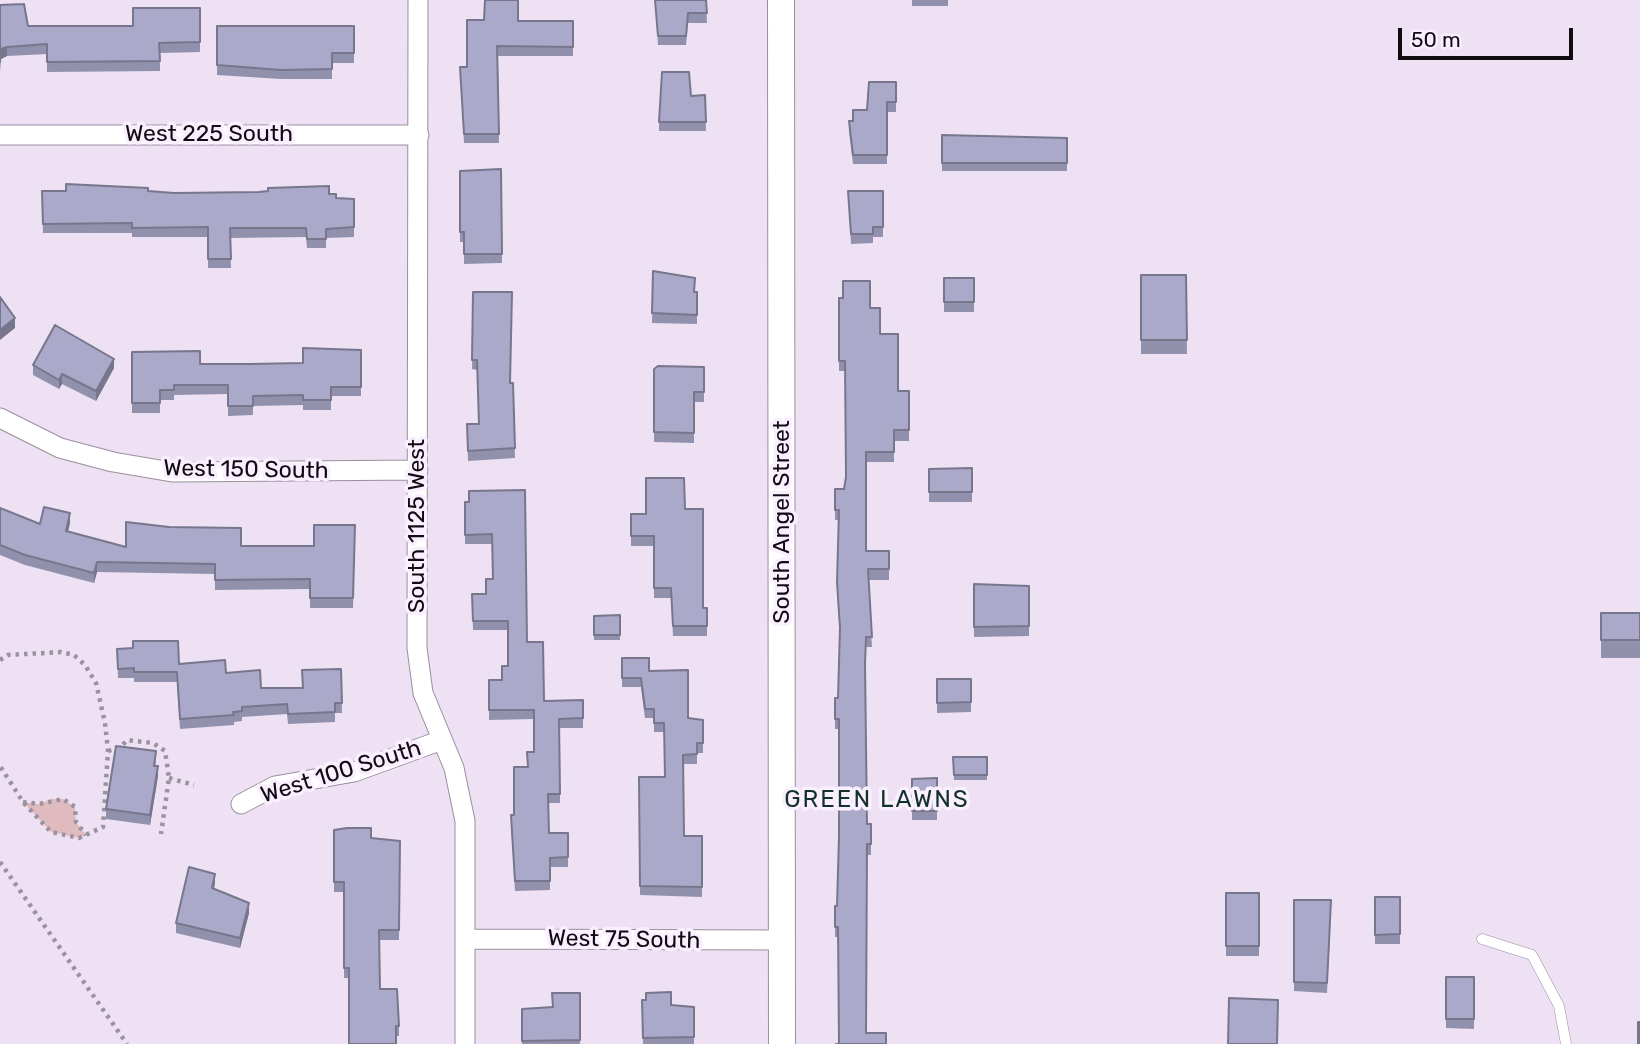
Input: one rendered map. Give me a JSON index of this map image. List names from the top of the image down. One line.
{"streets":{"main road":["South Angel Street"],"street":["West 225 South","West 150 South","South 1125 West","West 100 South","West 75 South"]},"crossings":[["West 225 South","South 1125 West"],["West 150 South","South 1125 West"],["South Angel Street","West 75 South"],["South 1125 West","West 100 South"],["South 1125 West","West 75 South"]],"districts":["GREEN LAWNS"],"scale_bar":"50 m"}
